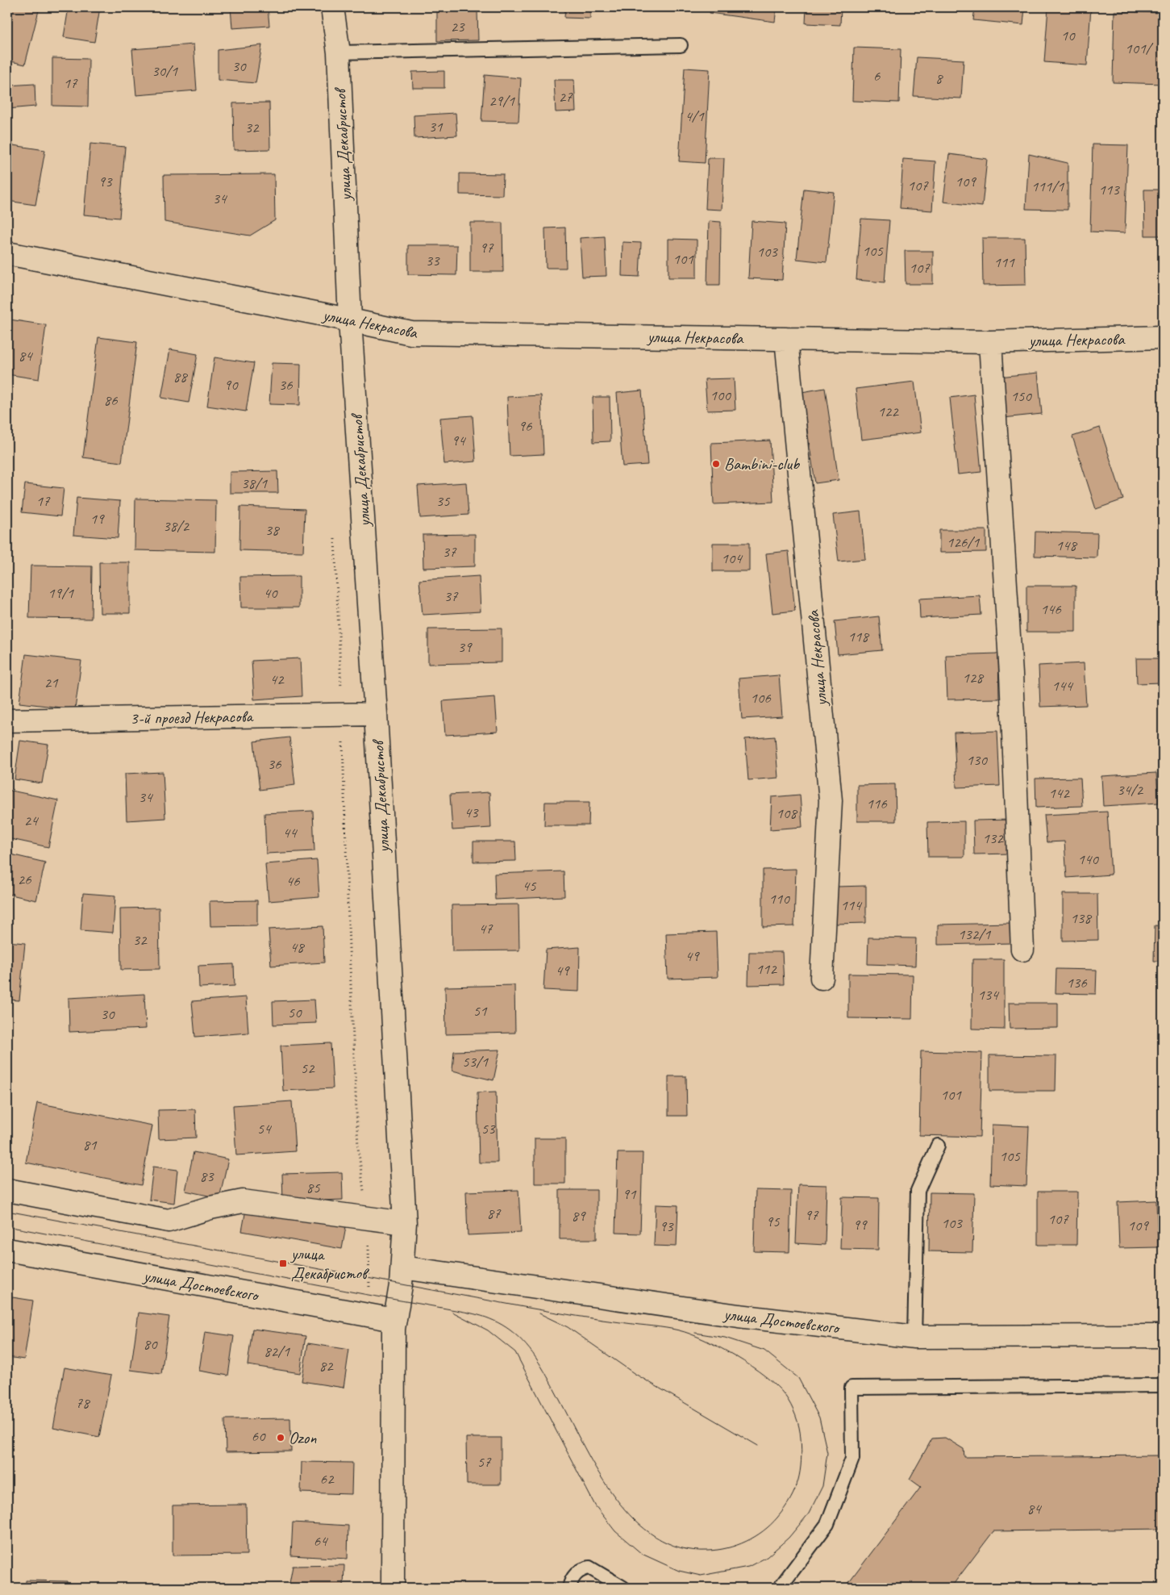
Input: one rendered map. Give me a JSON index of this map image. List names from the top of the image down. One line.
{"streets":{"street":["улица Декабристов","улица Некрасова","3-й проезд Некрасова","улица Достоевского"]},"crossings":[["улица Декабристов","улица Некрасова"],["улица Декабристов","3-й проезд Некрасова"],["улица Декабристов","улица Достоевского"]],"places":{"other":["Bambini-club","Ozon"],"transit":["улица Декабристов"]},"house_numbers":["23","10","101/","30","30/1","6","8","17","27","29/1","4/1","31","32","93","109","107","111/1","113","34","97","105","103","101","33","111","107","84","88","90","36","100","150","86","122","96","94","38/1","17","35","19","38/2","38","126/1","148","37","104","19/1","40","37","146","118","39","128","42","21","144","106","130","36","34/2","142","34","116","43","108","24","44","132","140","26","46","45","110","114","138","47","132/1","32","48","49","112","49","136","134","51","50","30","53/1","52","101","54","53","81","105","83","85","91","87","97","89","107","95","103","99","109","93","80","82/1","82","78","60","57","62","84","64"]}
